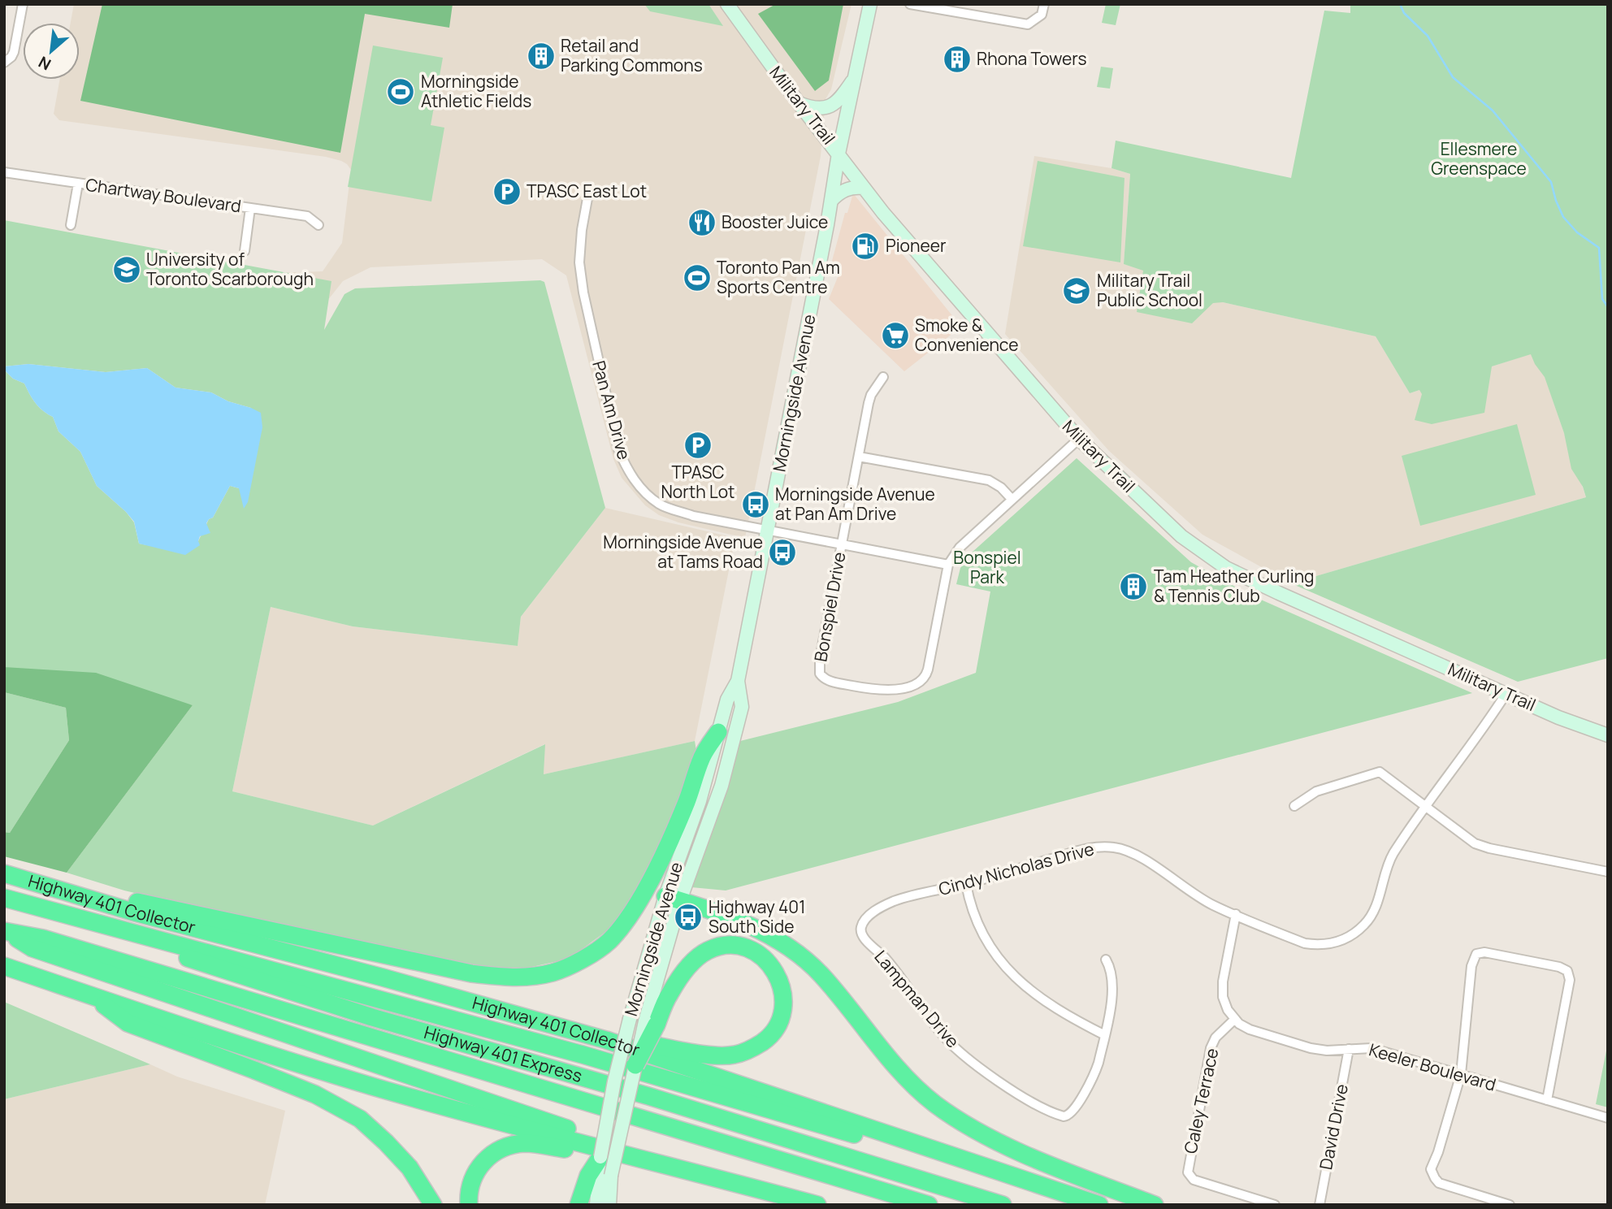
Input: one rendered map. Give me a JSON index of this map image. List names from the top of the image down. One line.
{"streets":{"highway":["Highway 401 Collector","Highway 401 Express"],"main road":["Military Trail","Morningside Avenue"],"street":["Chartway Boulevard","Pan Am Drive","Bonspiel Drive","Cindy Nicholas Drive","Lampman Drive","Keeler Boulevard","Caley Terrace","David Drive"]},"crossings":[["Military Trail","Morningside Avenue"],["Military Trail","Bonspiel Drive"],["Morningside Avenue","Pan Am Drive"],["Pan Am Drive","Bonspiel Drive"],["Cindy Nicholas Drive","Lampman Drive"],["Keeler Boulevard","Caley Terrace"],["Keeler Boulevard","David Drive"]],"parks":["Ellesmere Greenspace","Bonspiel Park"],"places":{"building":["Retail and Parking Commons","Rhona Towers","Tam Heather Curling & Tennis Club"],"sports":["Morningside Athletic Fields","Toronto Pan Am Sports Centre"],"parking":["TPASC East Lot","TPASC North Lot"],"restaurant":["Booster Juice"],"fuel station":["Pioneer"],"school or university":["University of Toronto Scarborough","Military Trail Public School"],"supermarket":["Smoke & Convenience"],"bus stop":["Morningside Avenue at Pan Am Drive","Morningside Avenue at Tams Road","Highway 401 South Side"]},"north":"bottom left"}
